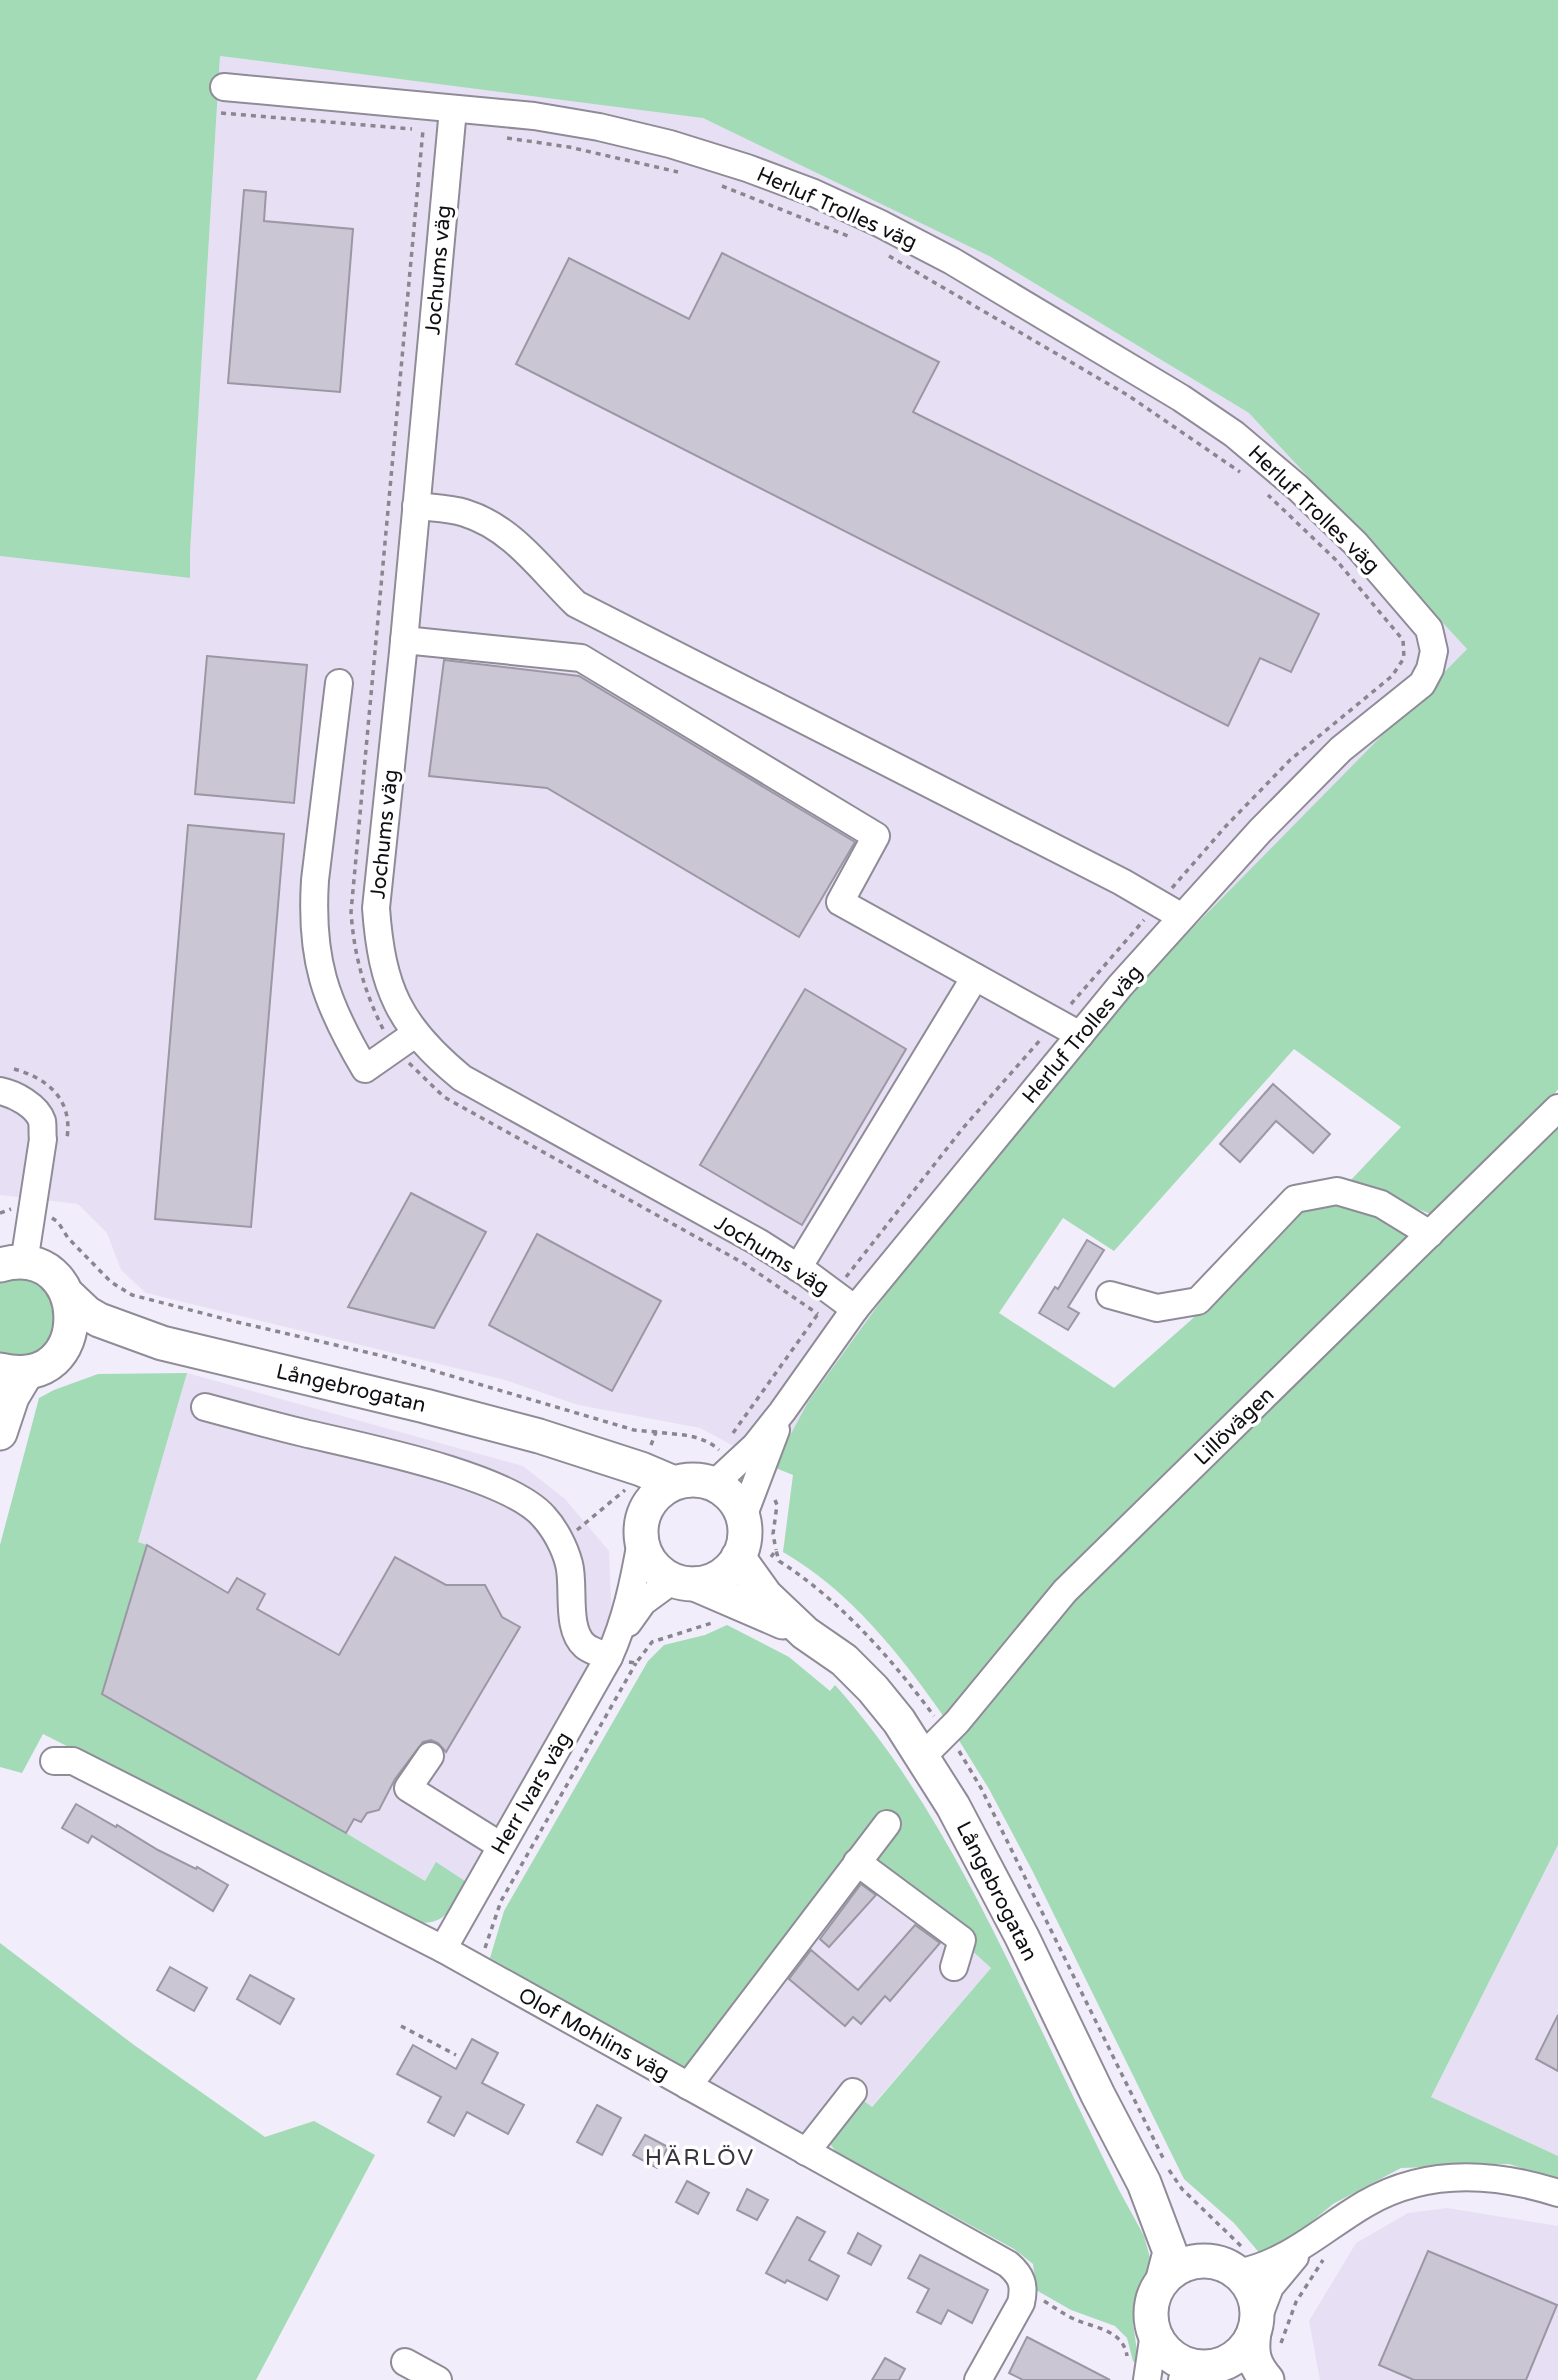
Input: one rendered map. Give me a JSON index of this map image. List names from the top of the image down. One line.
{"streets":{"main road":["Långebrogatan"],"street":["Herluf Trolles väg","Jochums väg","Lillövägen","Herr Ivars väg","Olof Mohlins väg"]},"crossings":[["Herluf Trolles väg","Jochums väg"],["Herluf Trolles väg","Långebrogatan"],["Herluf Trolles väg","Herr Ivars väg"],["Långebrogatan","Lillövägen"],["Långebrogatan","Herr Ivars väg"],["Herr Ivars väg","Olof Mohlins väg"]],"districts":["HÄRLÖV"]}
